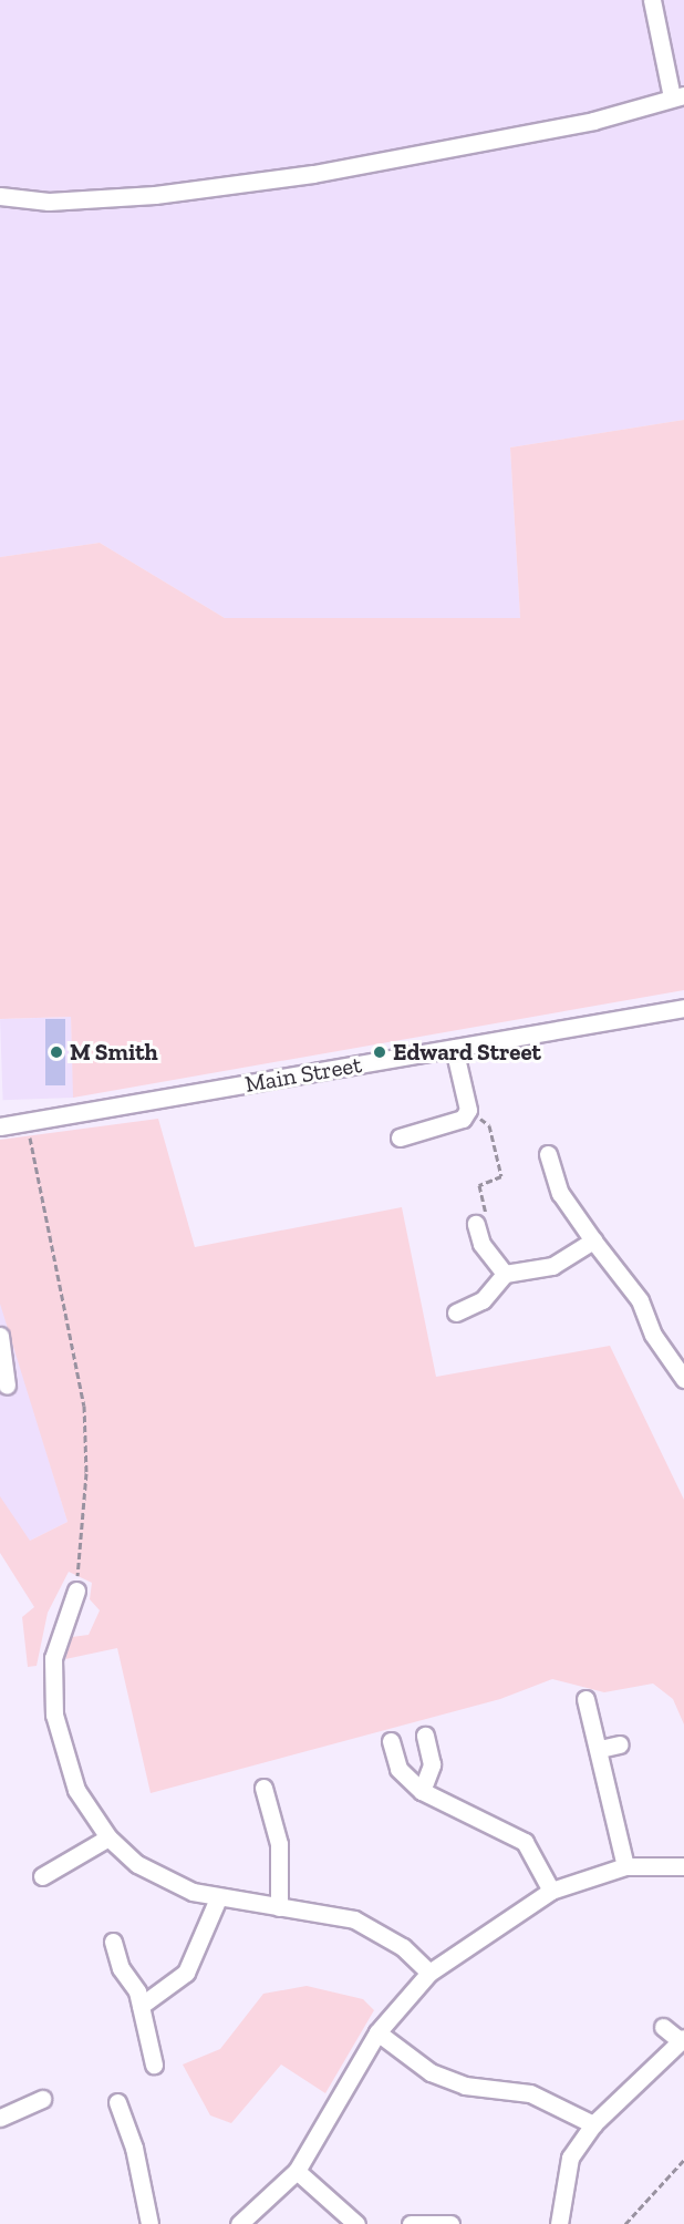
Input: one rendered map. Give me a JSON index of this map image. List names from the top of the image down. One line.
{"streets":{"street":["Main Street"]},"places":["M Smith","Edward Street"]}
